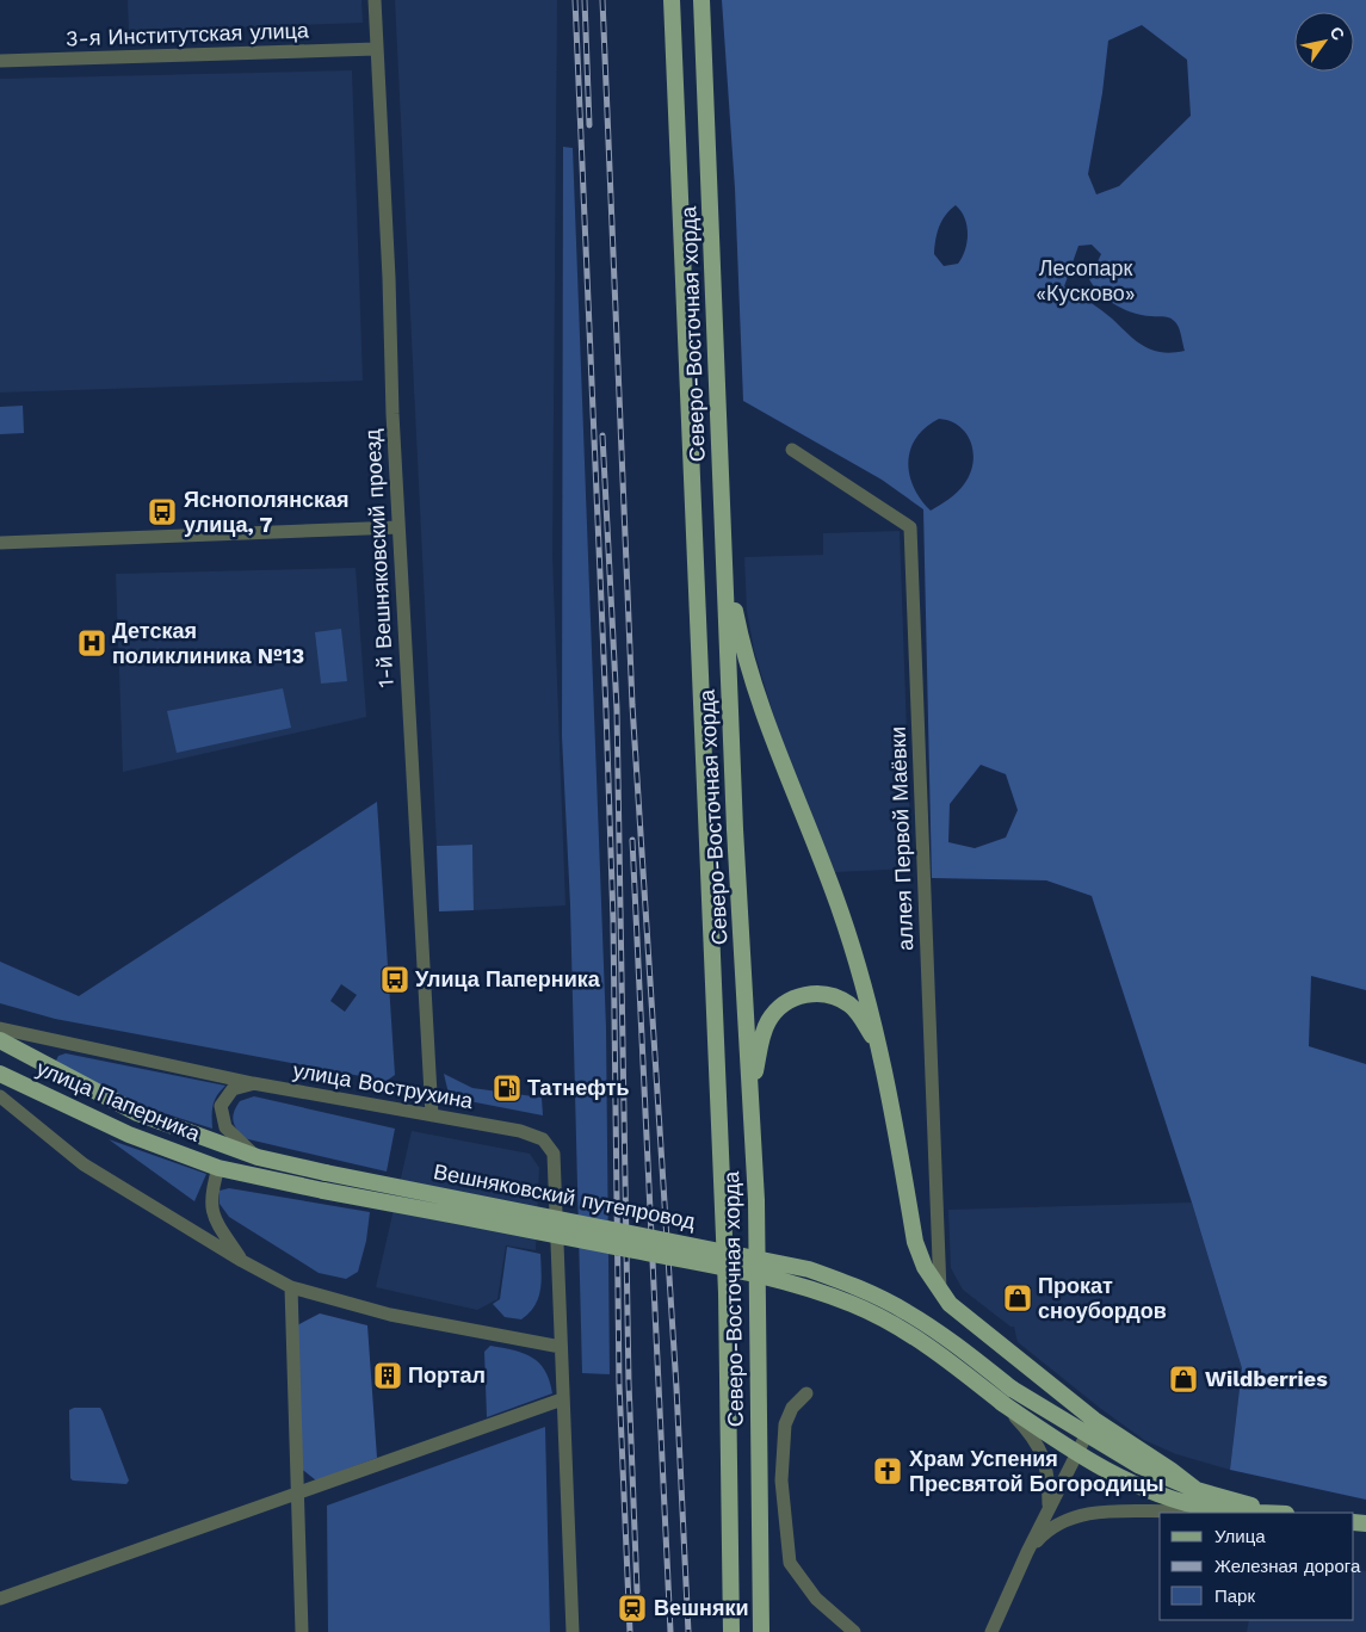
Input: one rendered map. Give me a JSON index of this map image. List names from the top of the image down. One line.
{"streets":{"main road":["Северо-Восточная хорда","улица Паперника","Вешняковский путепровод"],"street":["3-я Институтская улица","1-й Вешняковский проезд","аллея Первой Маёвки","улица Вострухина"]},"crossings":[["3-я Институтская улица","1-й Вешняковский проезд"],["1-й Вешняковский проезд","улица Вострухина"],["улица Вострухина","улица Паперника"],["улица Паперника","Вешняковский путепровод"]],"parks":["Лесопарк «Кусково»"],"places":{"bus stop":["Яснополянская улица, 7","Улица Паперника"],"hospital":["Детская поликлиника №13"],"fuel station":["Татнефть"],"shop":["Прокат сноубордов","Wildberries"],"building":["Портал"],"church":["Храм Успения Пресвятой Богородицы"],"station":["Вешняки"]},"legend":["Улица","Железная дорога","Парк"],"north":"top right"}
